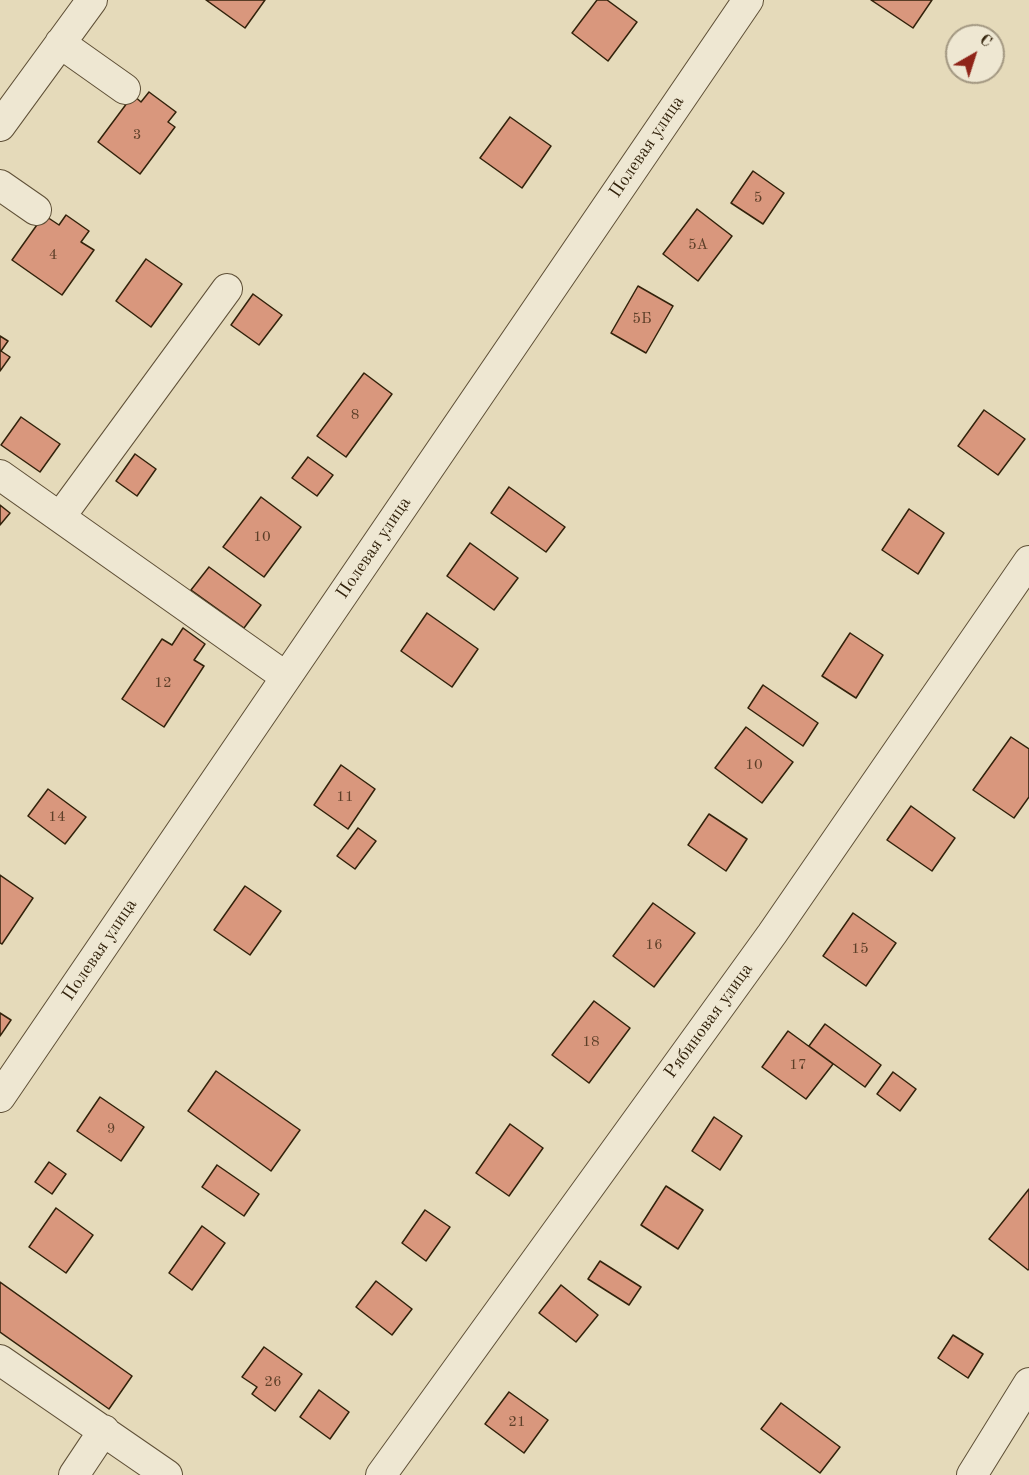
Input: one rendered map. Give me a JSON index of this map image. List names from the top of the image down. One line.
{"streets":{"street":["Полевая улица","Рябиновая улица"]},"house_numbers":["3","5","5А","4","5Б","8","10","12","10","11","14","16","15","18","17","9","26","21"],"north":"top right"}
